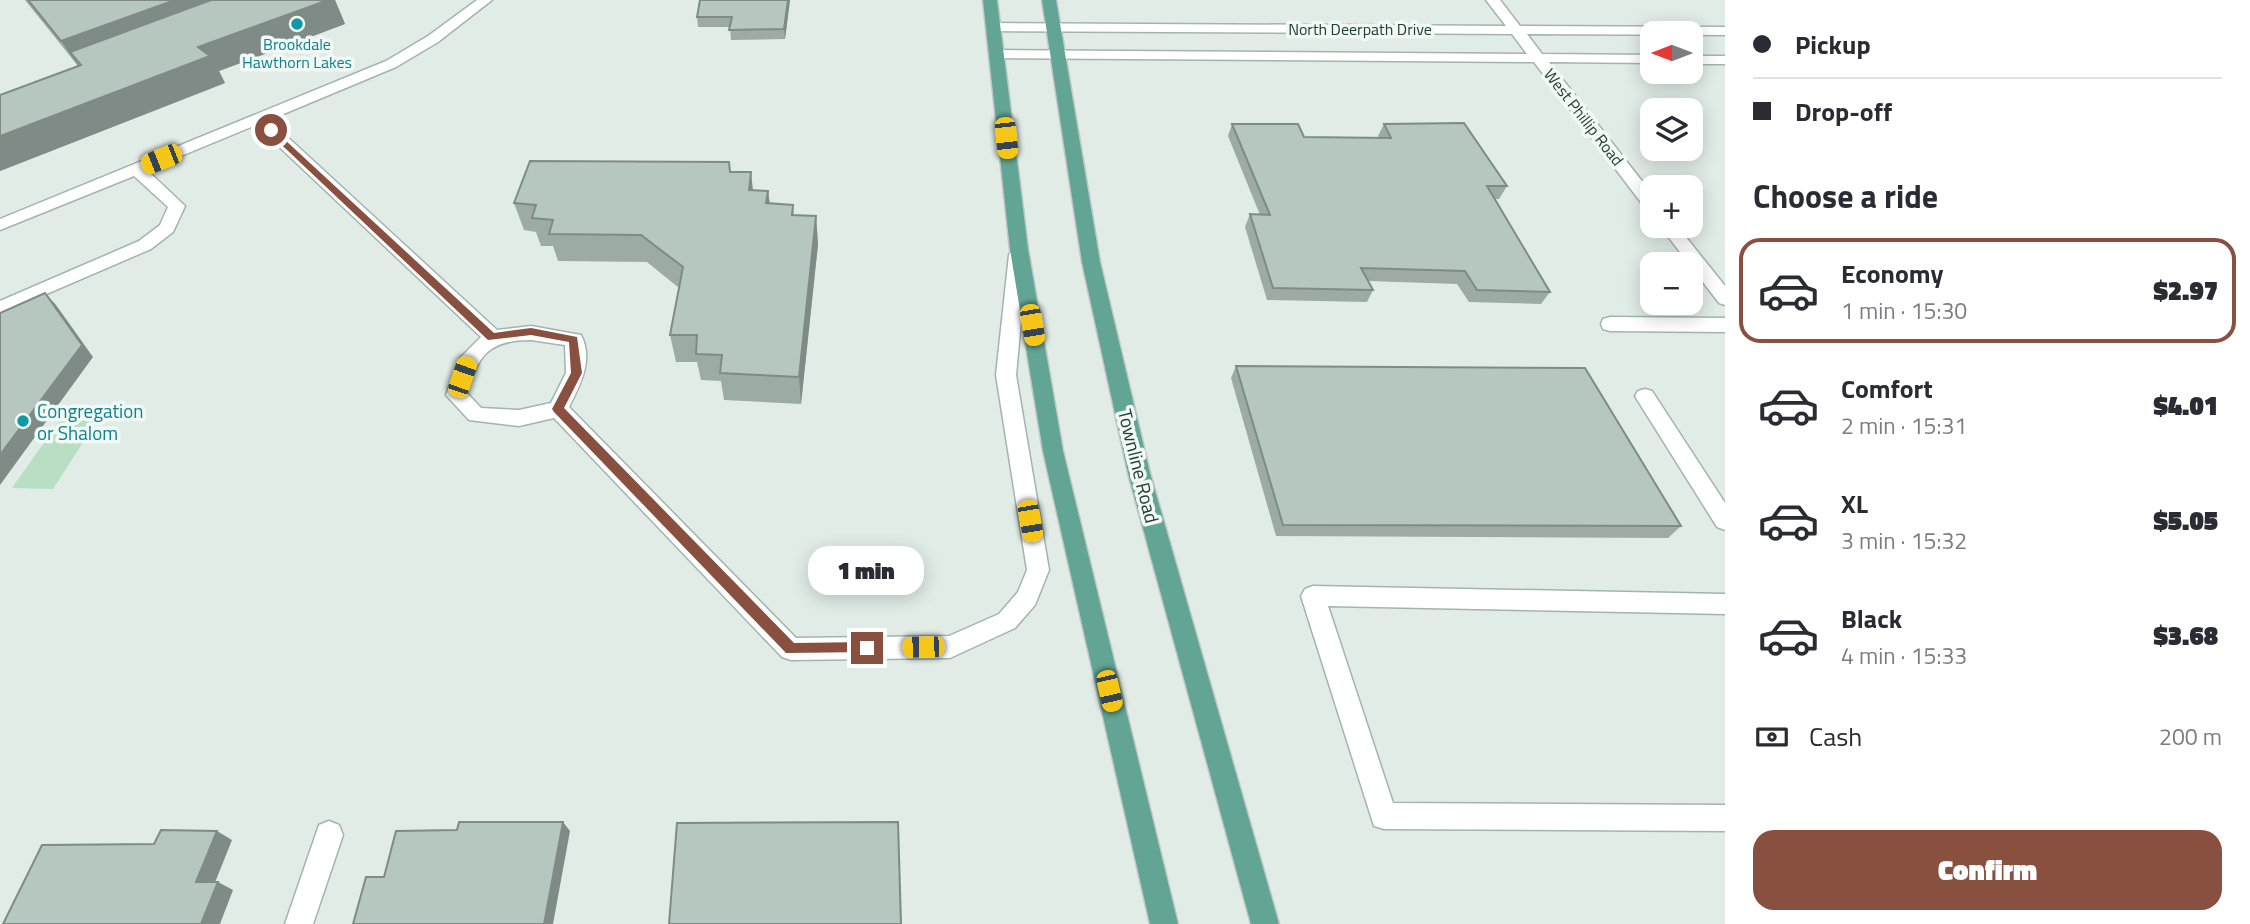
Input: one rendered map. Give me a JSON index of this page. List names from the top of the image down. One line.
{"streets":{"main road":["Townline Road"],"street":["North Deerpath Drive","West Phillip Road"]},"crossings":[["North Deerpath Drive","West Phillip Road"],["North Deerpath Drive","Townline Road"]],"places":["Brookdale Hawthorn Lakes","Congregation or Shalom"],"north":"left","page":{"banner":["Pickup","Drop-off"],"map_buttons":["+","−"],"heading":"Choose a ride","list":[{"name":"Economy","note":"1 min · 15:30","value":"$2.97"},{"name":"Comfort","note":"2 min · 15:31","value":"$4.01"},{"name":"XL","note":"3 min · 15:32","value":"$5.05"},{"name":"Black","note":"4 min · 15:33","value":"$3.68"}],"bubble":"1 min","pay":["Cash","200 m"],"buttons":"Confirm"}}
